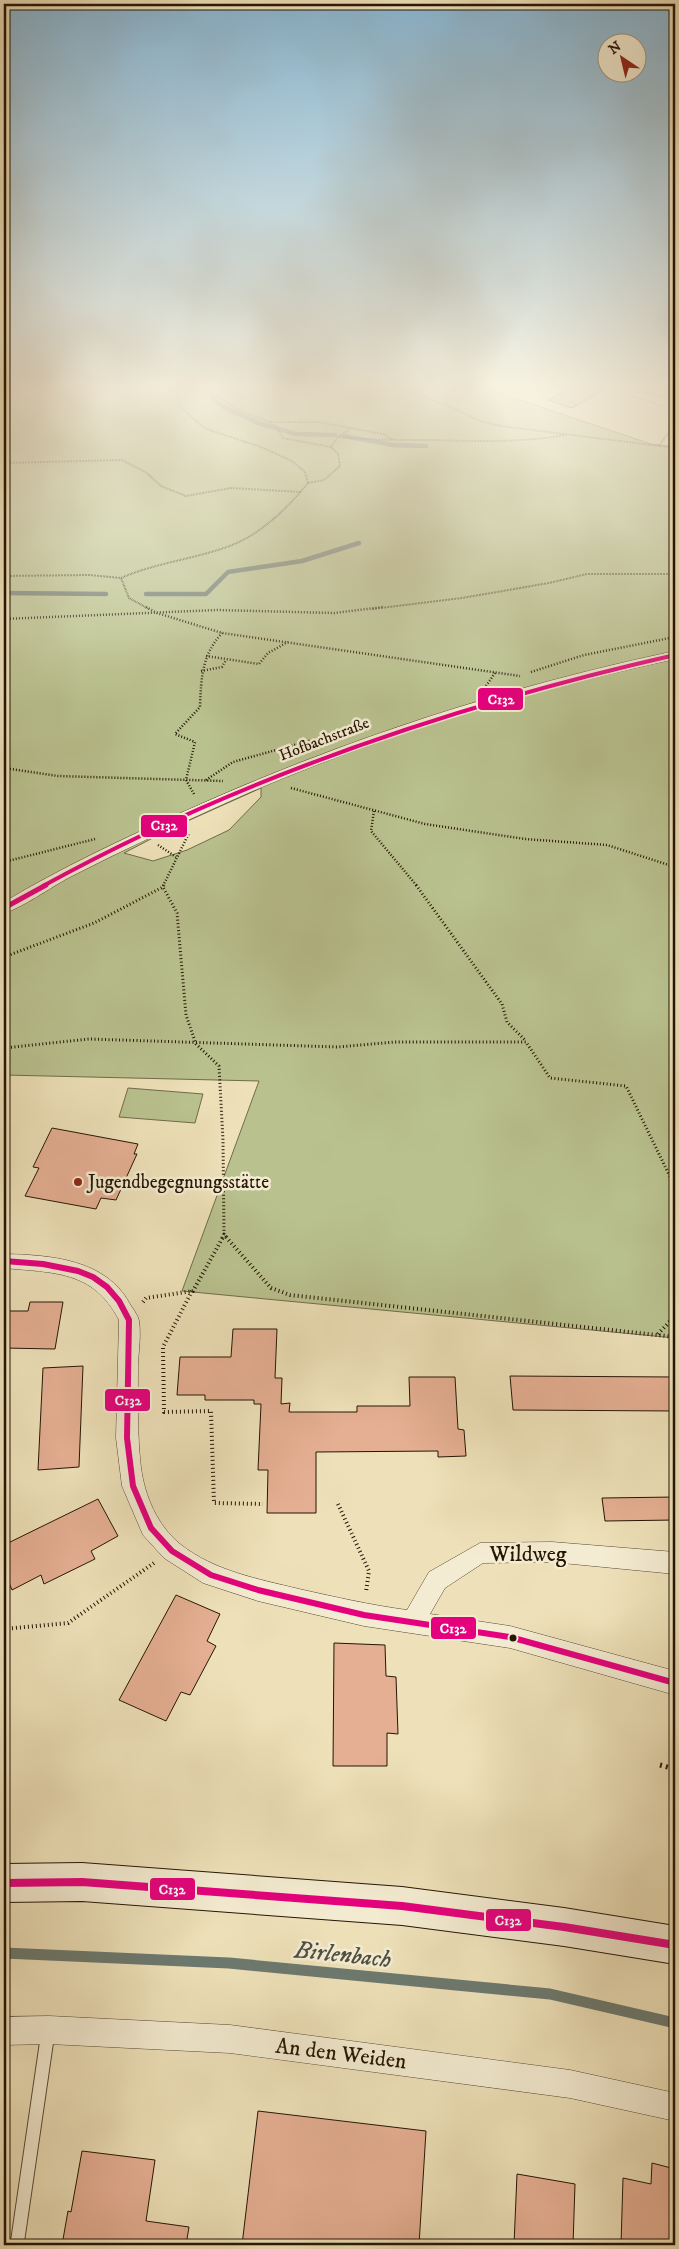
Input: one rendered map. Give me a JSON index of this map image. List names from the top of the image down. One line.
{"streets":{"street":["Hofbachstraße","Wildweg","An den Weiden"]},"water":["Birlenbach"],"places":["Jugendbegegnungsstätte"],"lines":["transit line C132"],"north":"top left"}
